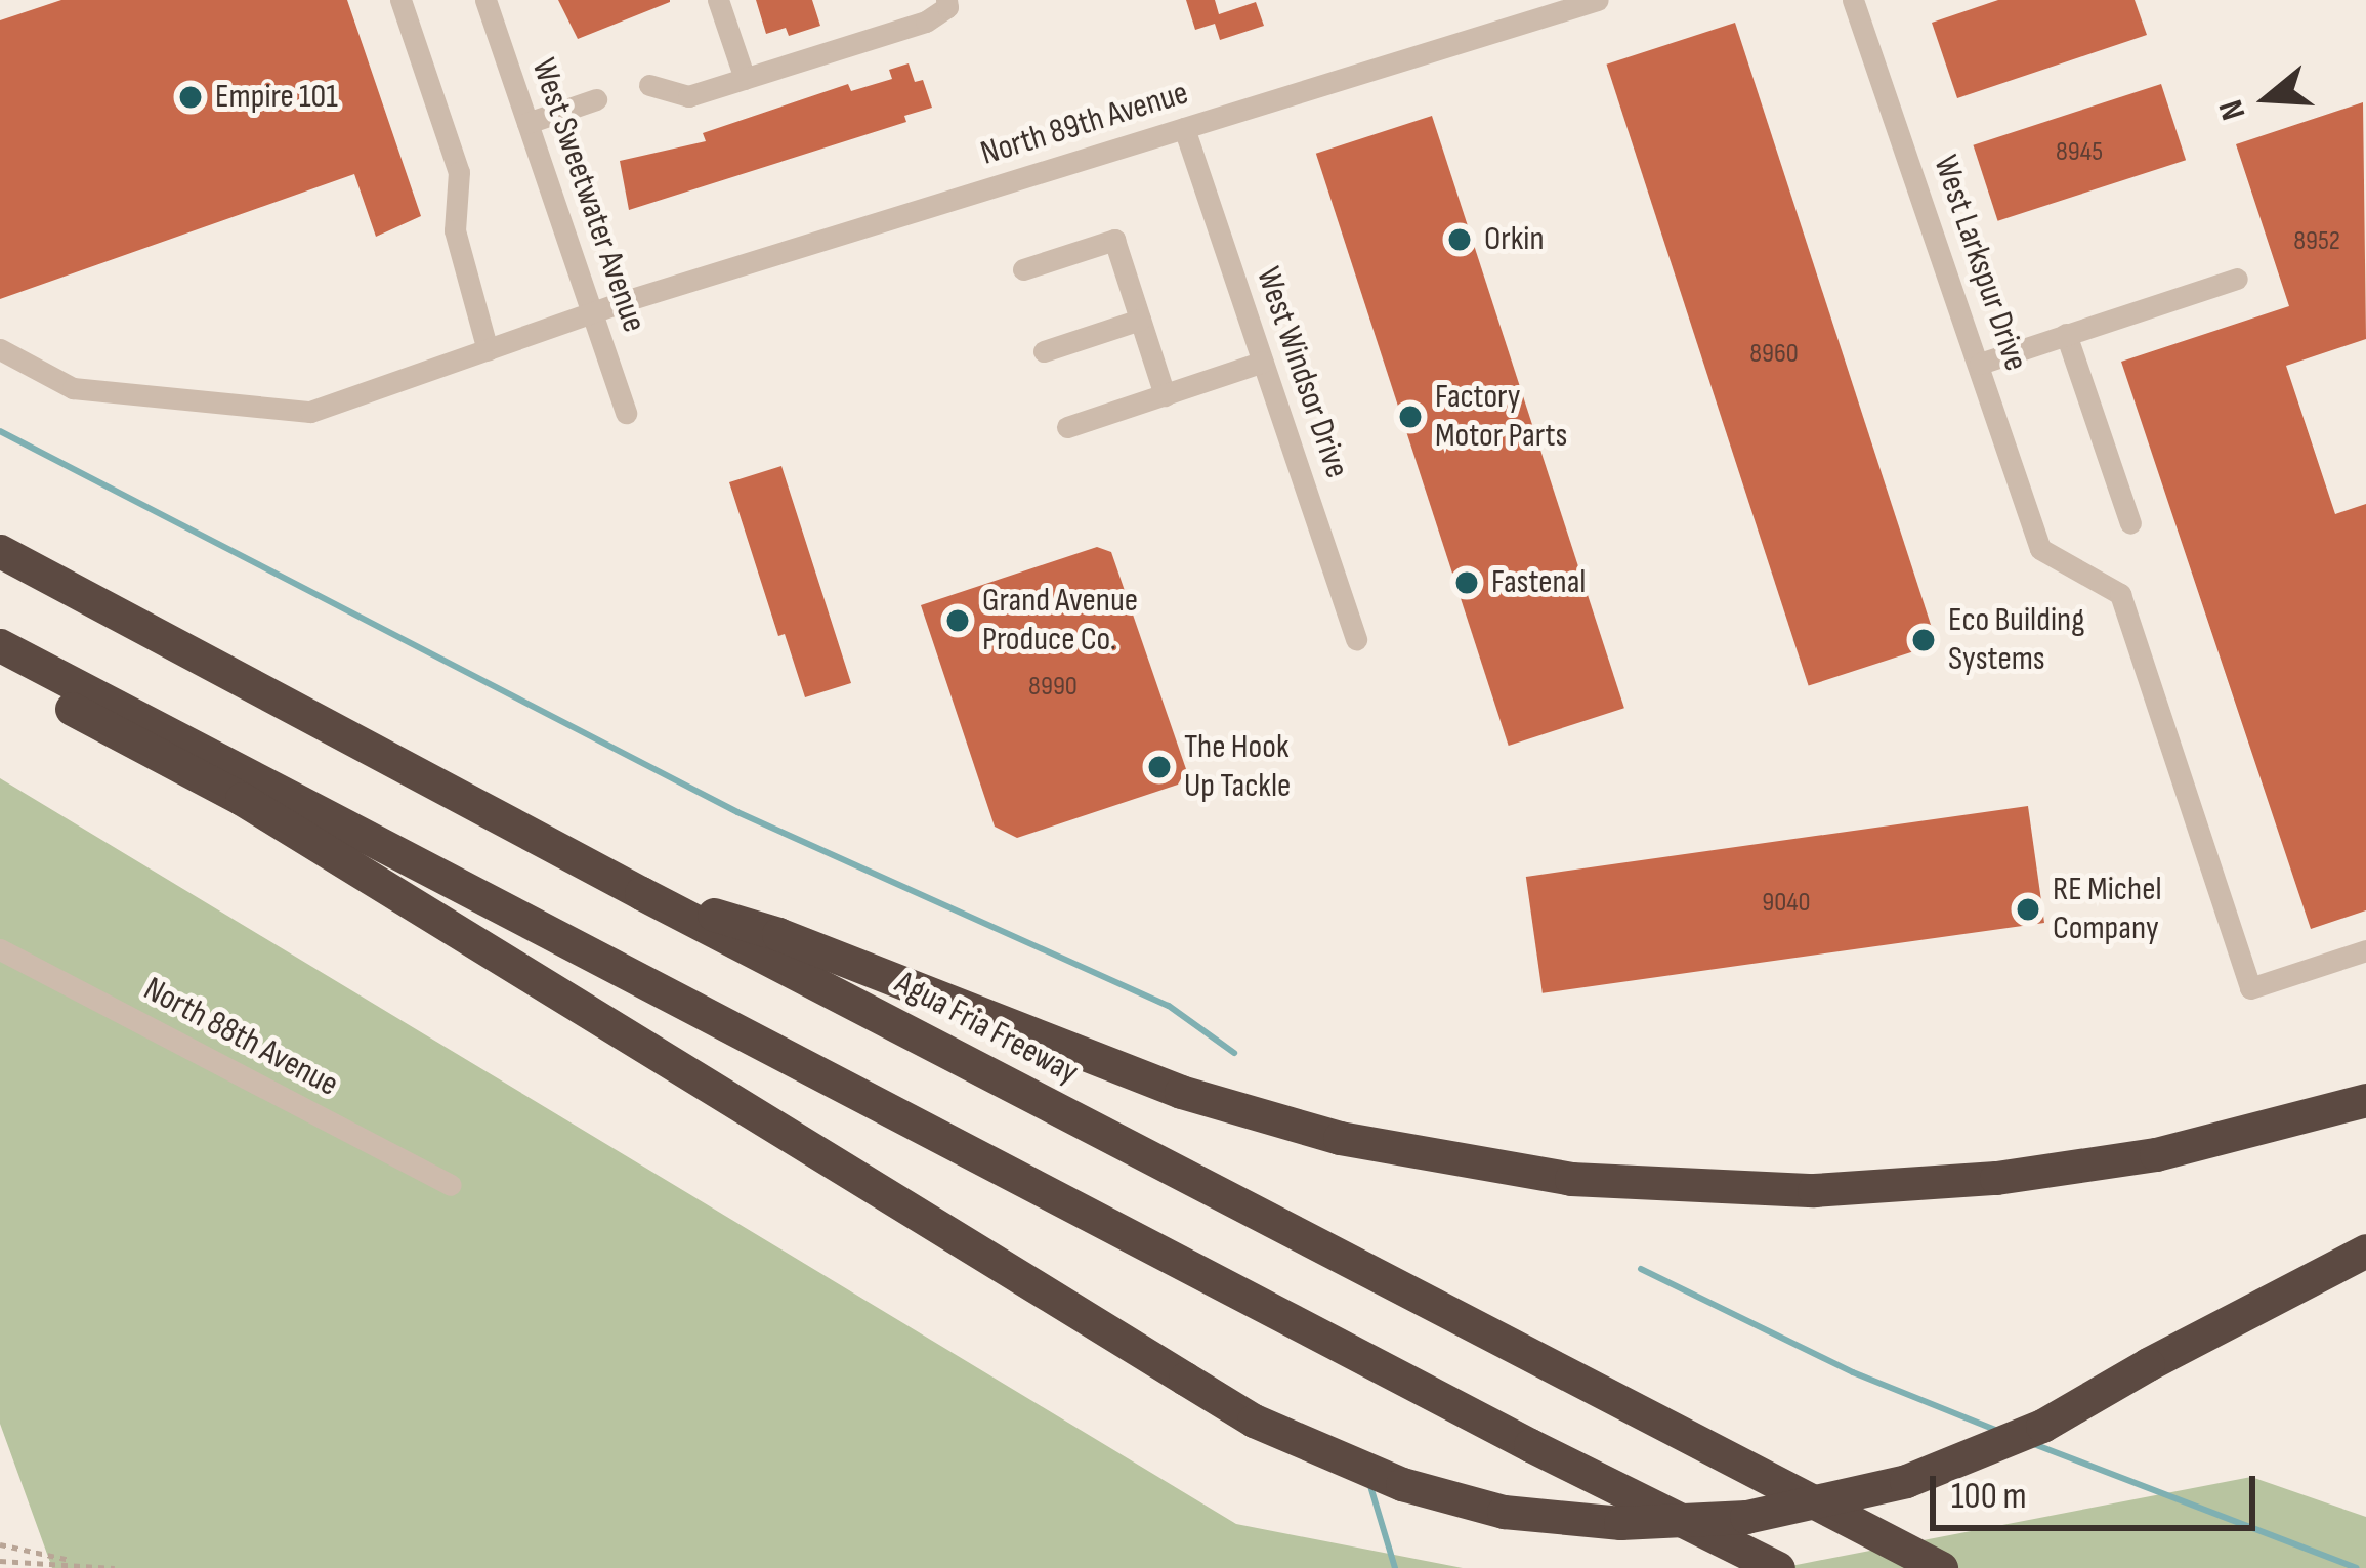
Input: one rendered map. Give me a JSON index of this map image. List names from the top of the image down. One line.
{"streets":{"highway":["Agua Fria Freeway"],"street":["North 89th Avenue","West Sweetwater Avenue","West Larkspur Drive","West Windsor Drive","North 88th Avenue"]},"crossings":[["North 89th Avenue","West Sweetwater Avenue"],["North 89th Avenue","West Windsor Drive"]],"places":["Empire 101","Orkin","Factory Motor Parts","Fastenal","Grand Avenue Produce Co.","Eco Building Systems","The Hook Up Tackle","RE Michel Company"],"house_numbers":["8945","8952","8960","8990","9040"],"scale_bar":"100 m","north":"left"}
